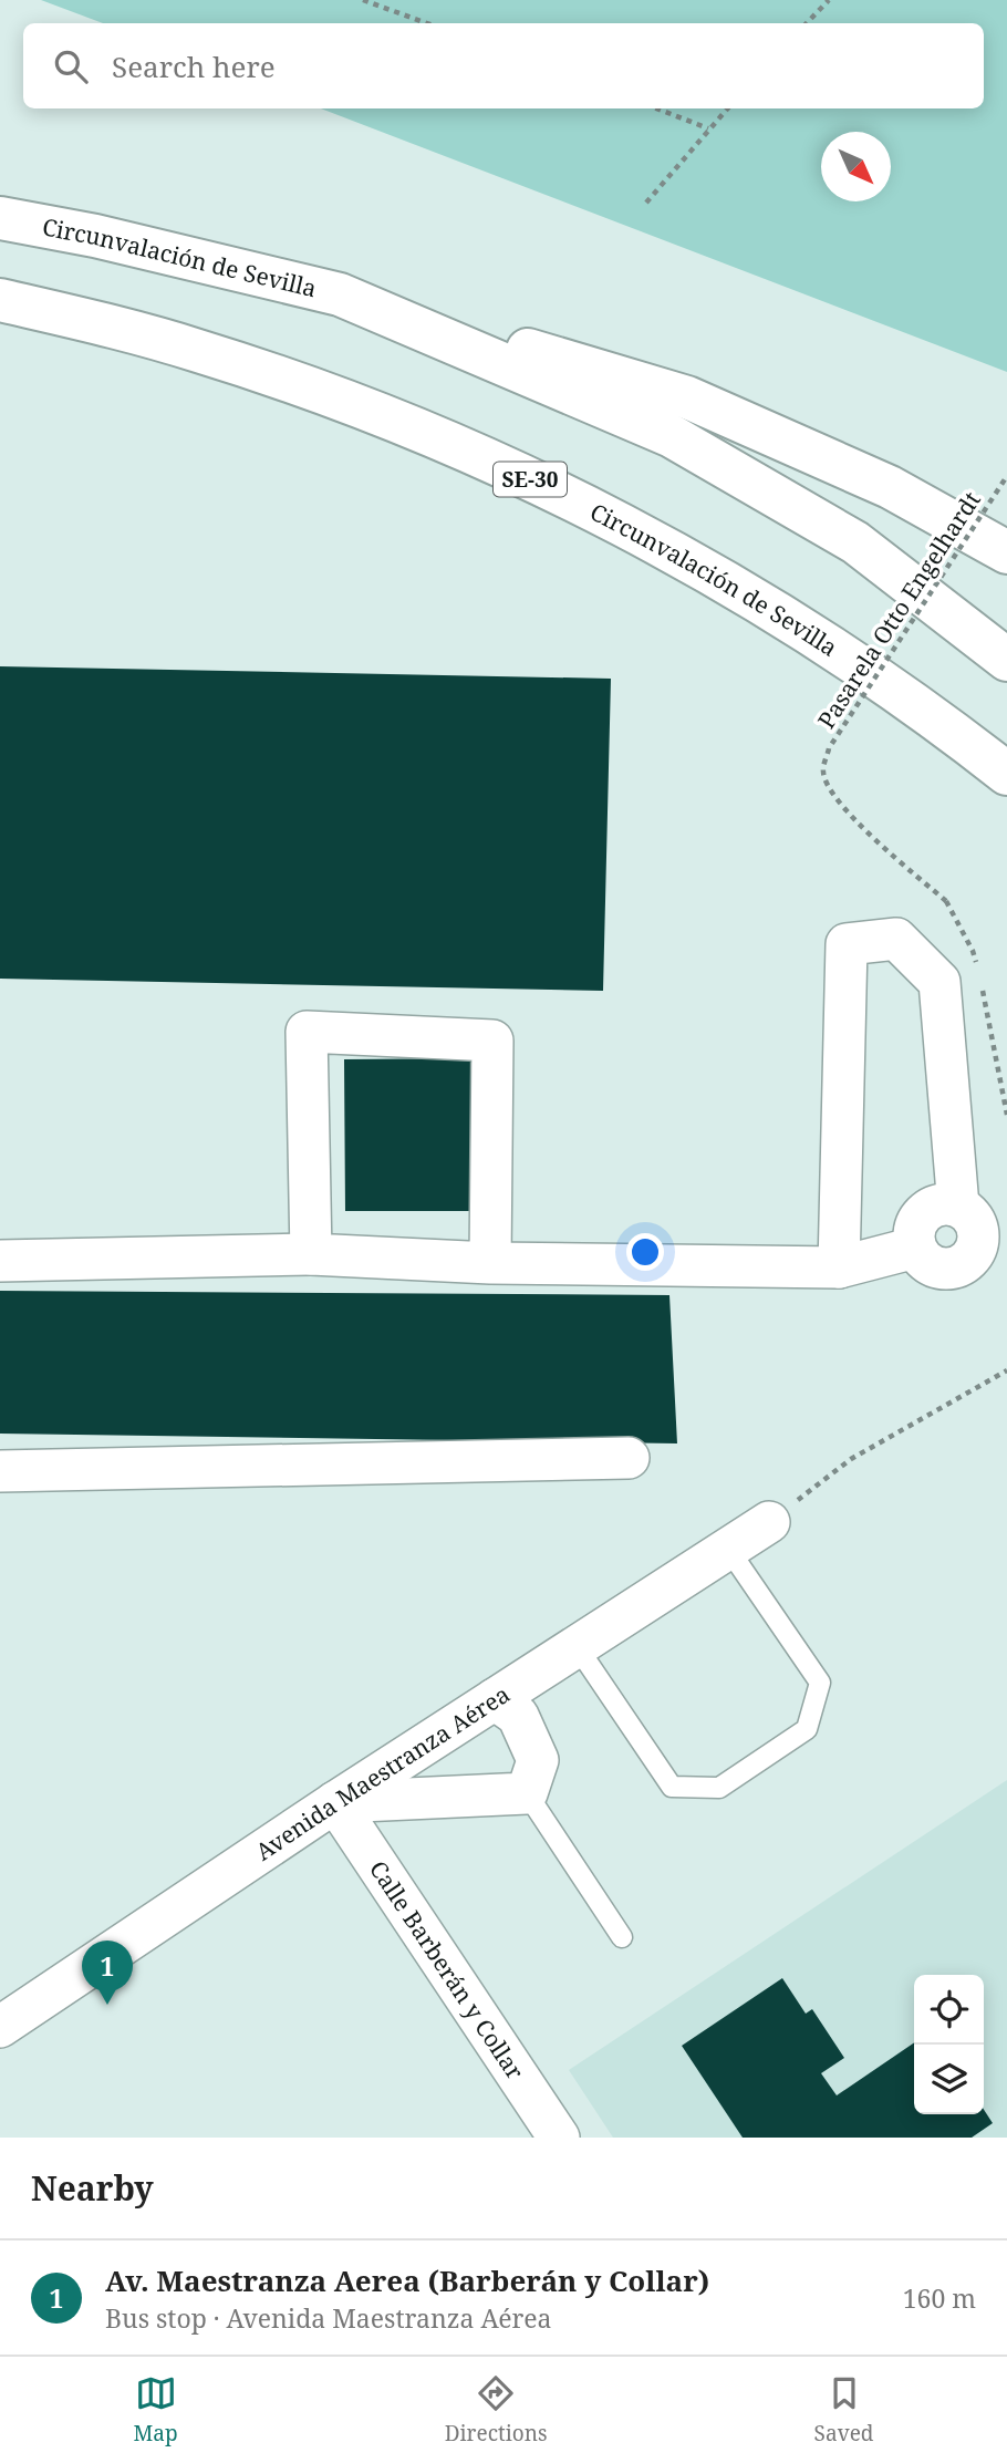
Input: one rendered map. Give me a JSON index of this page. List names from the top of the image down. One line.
{"streets":{"highway":["Circunvalación de Sevilla","SE-30"],"street":["Avenida Maestranza Aérea","Calle Barberán y Collar"],"path":["Pasarela Otto Engelhardt"]},"crossings":[["Avenida Maestranza Aérea","Calle Barberán y Collar"]],"north":"bottom right","page":{"search":"Search here","pins":"1","heading":"Nearby","list":[{"mark":"1","name":"Av. Maestranza Aerea (Barberán y Collar)","note":"Bus stop · Avenida Maestranza Aérea","value":"160 m"}],"nav":["Map","Directions","Saved"]}}
